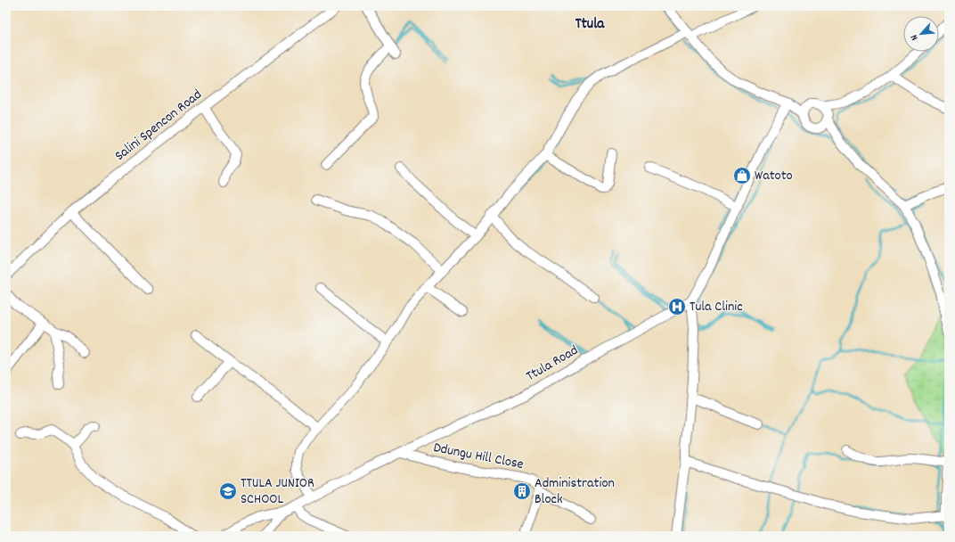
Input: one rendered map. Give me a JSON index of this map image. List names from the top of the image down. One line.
{"streets":{"street":["Salini Spencon Road","Ttula Road","Ddungu Hill Close"]},"crossings":[["Ttula Road","Ddungu Hill Close"]],"districts":["Ttula"],"places":{"shop":["Watoto"],"hospital":["Tula Clinic"],"school or university":["TTULA JUNIOR SCHOOL"],"building":["Administration Block"]},"north":"bottom left"}
